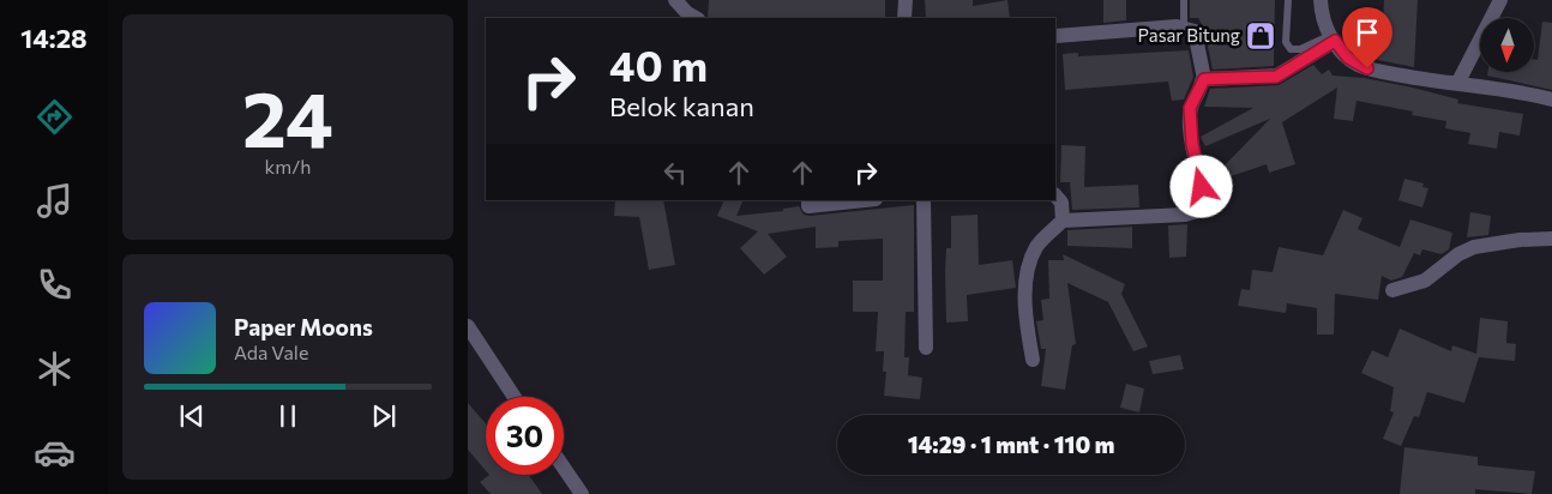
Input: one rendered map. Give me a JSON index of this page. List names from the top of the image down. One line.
{"places":{"shop":["Pasar Bitung"]},"north":"bottom","page":{"tabs":"14:28","tile":["24","km/h"],"turn":["40 m","Belok kanan"],"song":["Paper Moons","Ada Vale"],"limit":"30","trip":"14:29 · 1 mnt · 110 m"}}
